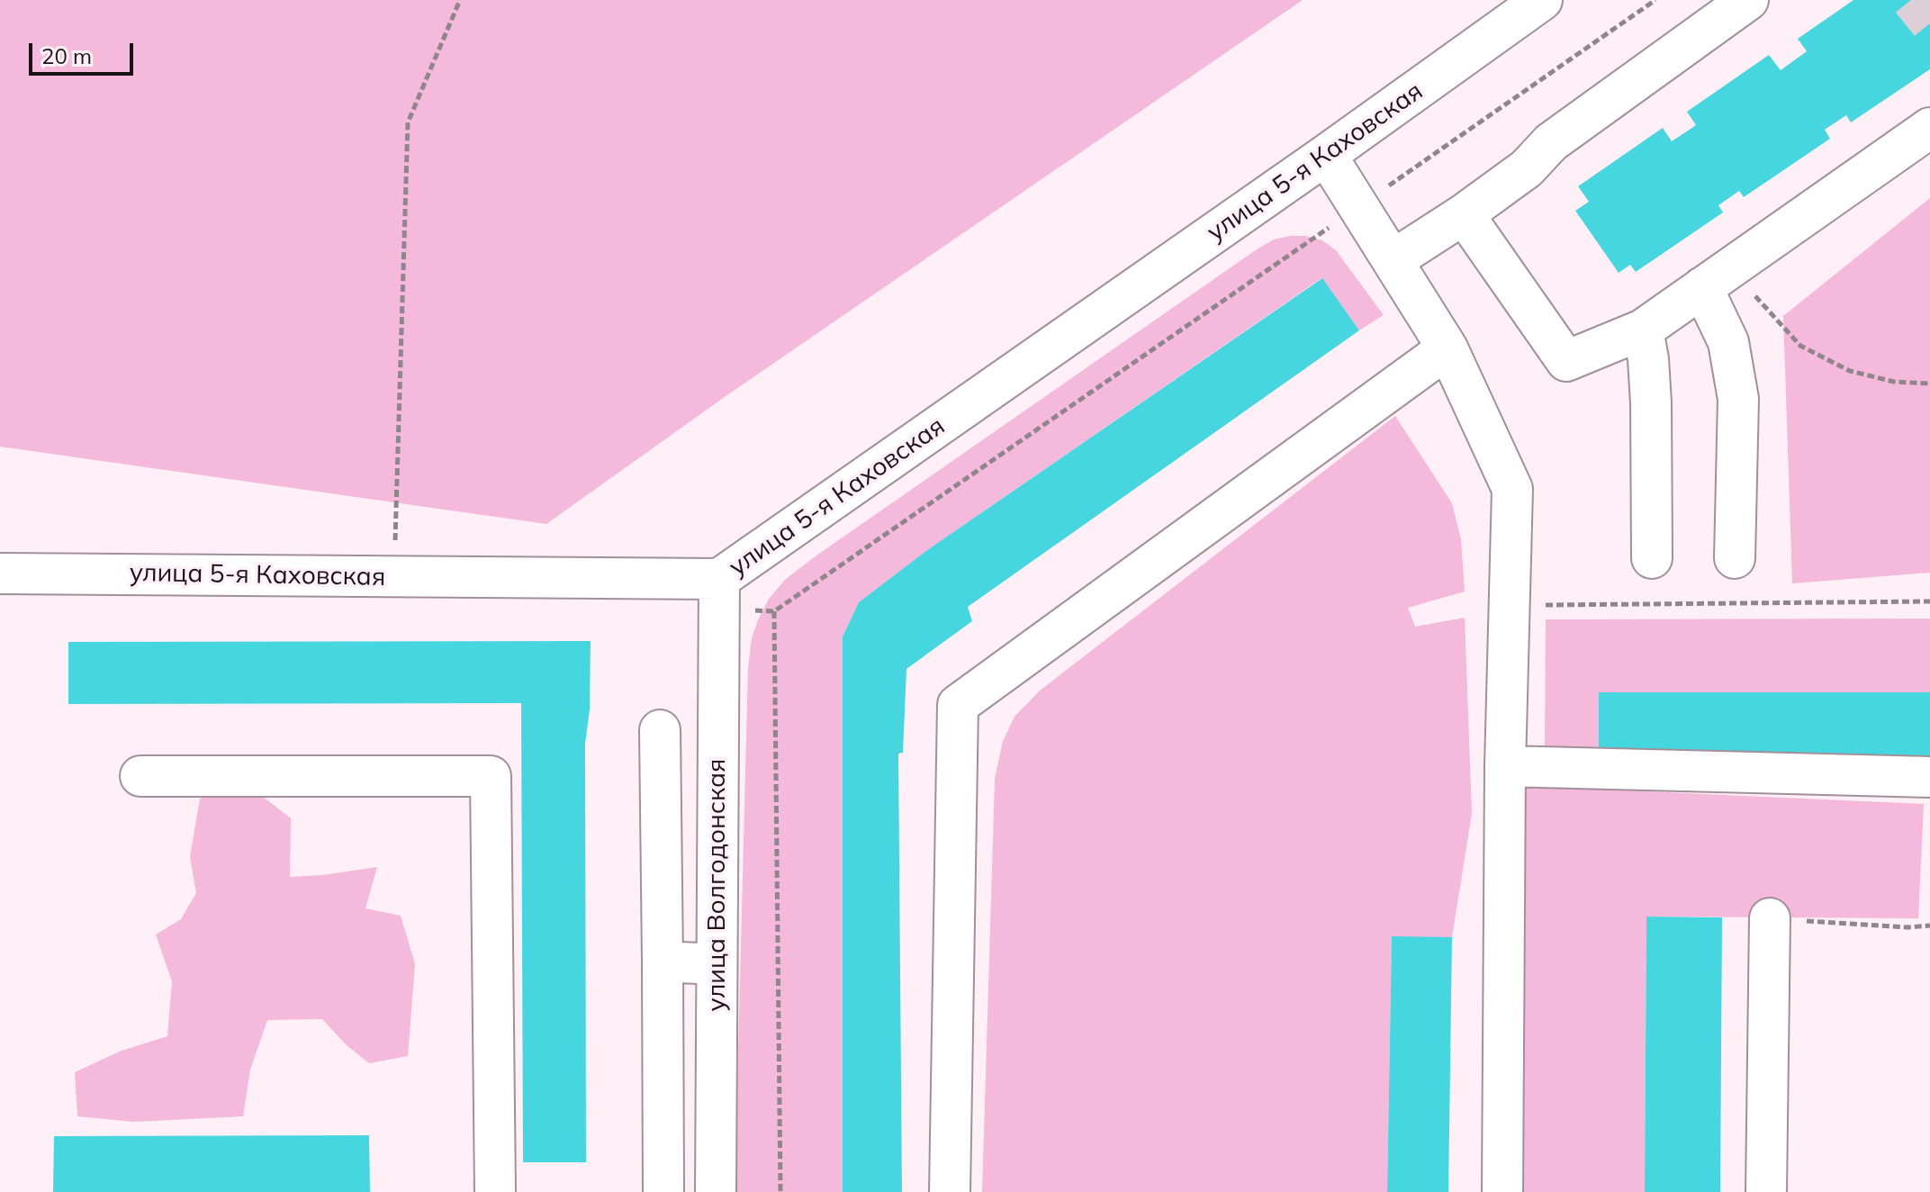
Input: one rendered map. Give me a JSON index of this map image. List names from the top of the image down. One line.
{"streets":{"street":["улица 5-я Каховская","улица Волгодонская"]},"crossings":[["улица 5-я Каховская","улица Волгодонская"]],"scale_bar":"20 m"}
